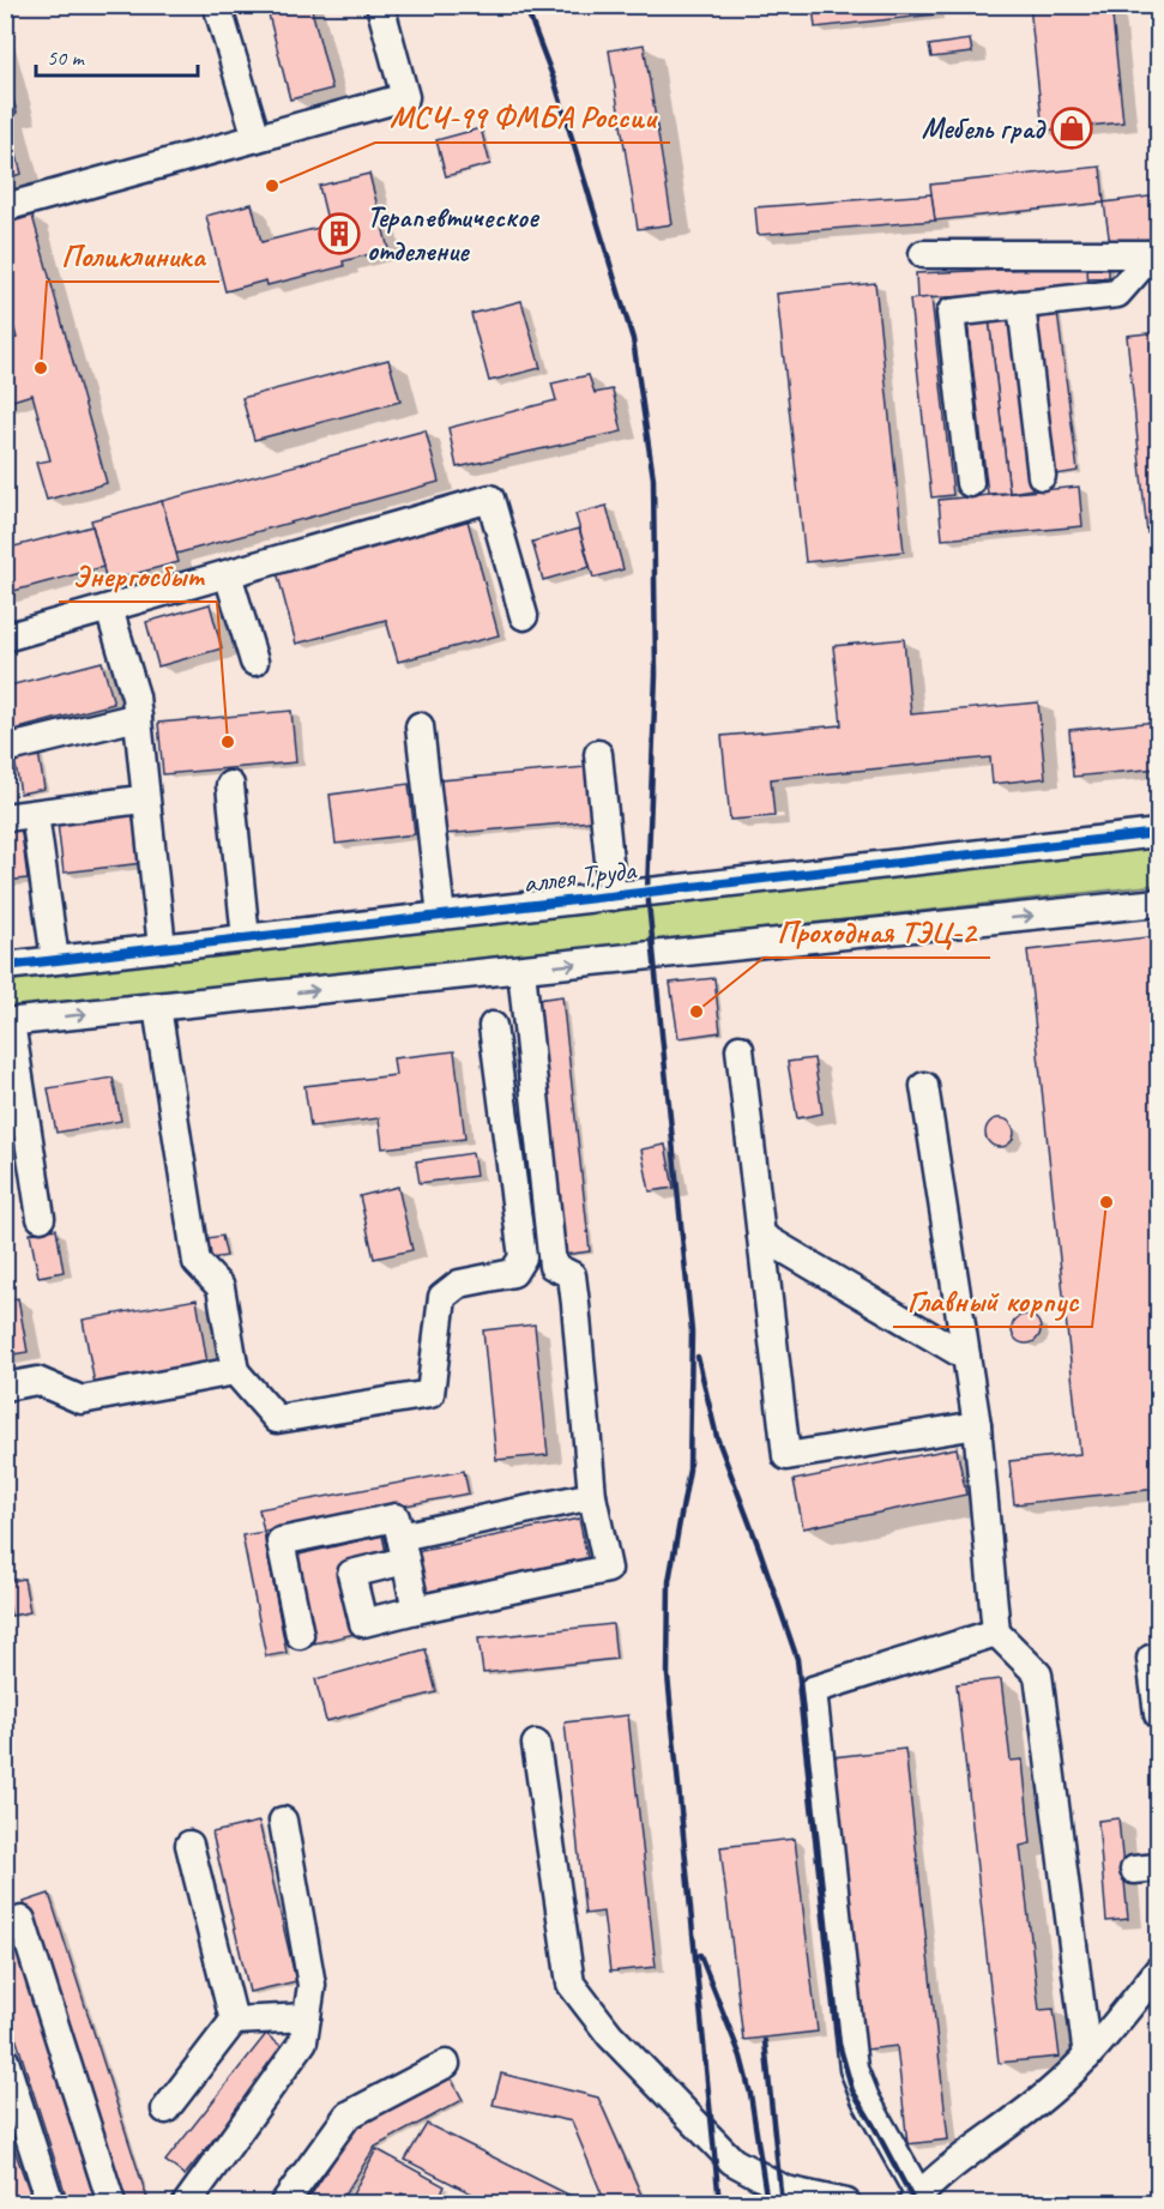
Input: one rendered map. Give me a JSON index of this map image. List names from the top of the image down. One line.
{"streets":{"street":["аллея Труда"]},"places":{"shop":["Мебель град"],"other":["МСЧ-99 ФМБА России","Поликлиника","Энергосбыт","Проходная ТЭЦ-2","Главный корпус"],"building":["Терапевтическое отделение"]},"scale_bar":"50 m"}
